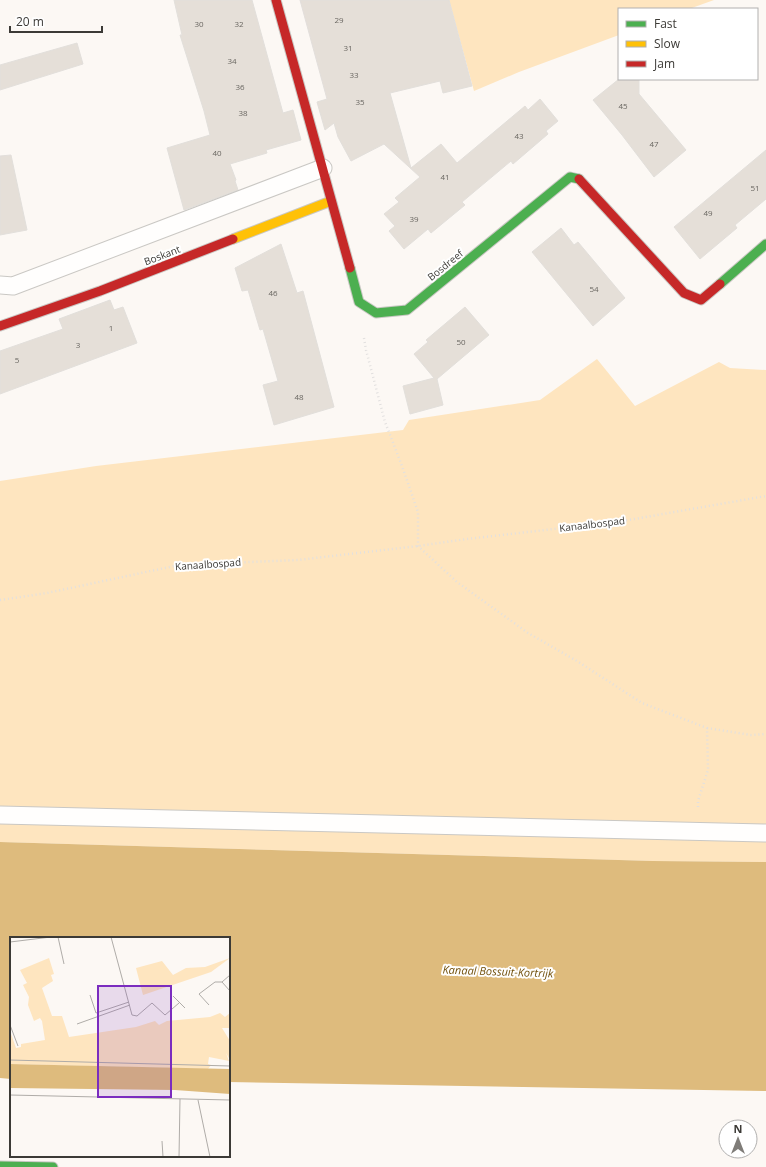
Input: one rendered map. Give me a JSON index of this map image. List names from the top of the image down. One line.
{"streets":{"street":["Boskant","Bosdreef"],"path":["Kanaalbospad"]},"water":["Kanaal Bossuit-Kortrijk"],"house_numbers":["29","30","32","31","34","33","36","35","45","38","43","47","40","41","51","49","39","54","46","1","50","3","5","48"],"legend":["Fast","Slow","Jam"],"scale_bar":"20 m","north":"top"}
